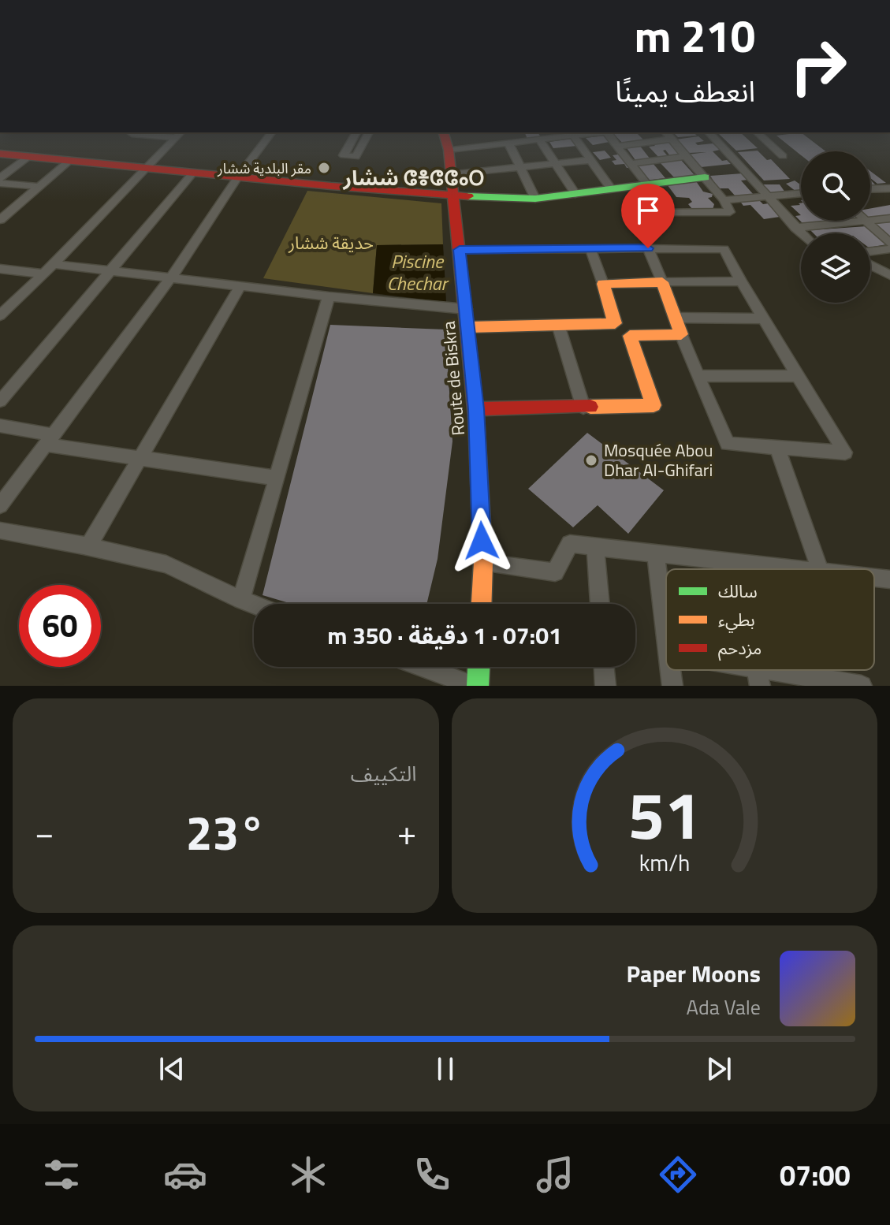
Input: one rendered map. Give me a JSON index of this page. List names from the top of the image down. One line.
{"streets":{"street":["Route de Biskra"]},"districts":["ششار ⵛⴻⵛⵛⴰⵔ"],"water":["Piscine Chechar"],"parks":["حديقة ششار"],"places":["مقر البلدية ششار","Mosquée Abou Dhar Al-Ghifari"],"legend":["سالك","بطيء","مزدحم"],"page":{"turn":["210 m","انعطف يمينًا"],"limit":"60","trip":"07:01 · 1 دقيقة · 350 m","tile":"التكييف","heat":["−","23°","+"],"song":["Paper Moons","Ada Vale"],"tabs":"07:00","gauge":["51","km/h"]}}
